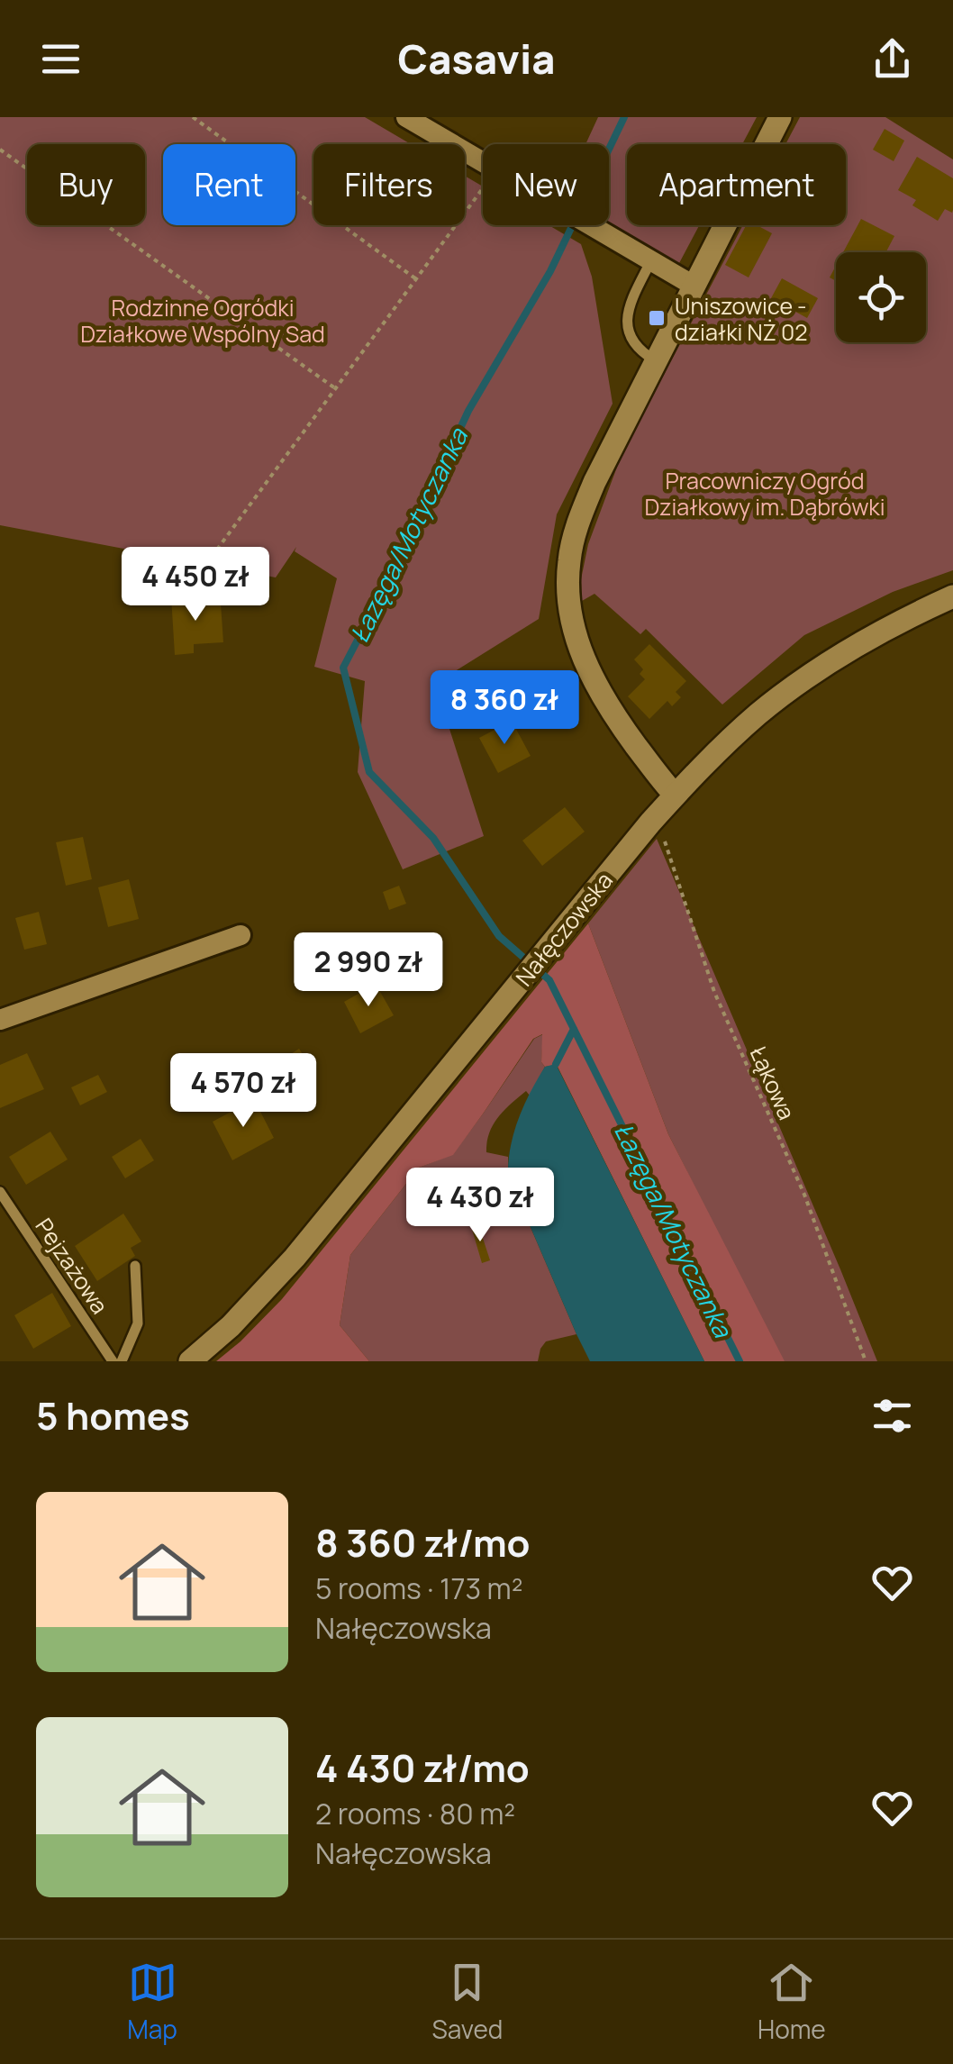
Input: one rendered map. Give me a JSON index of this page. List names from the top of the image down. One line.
{"streets":{"main road":["Nałęczowska"],"lane":["Pejzażowa"],"path":["Łąkowa"]},"crossings":[["Nałęczowska","Łąkowa"]],"water":["Łazęga/Motyczanka"],"parks":["Rodzinne Ogródki Działkowe Wspólny Sad","Pracowniczy Ogród Działkowy im. Dąbrówki"],"places":{"transit":["Uniszowice - działki NŻ 02"]},"page":{"header":"Casavia","chip":["Buy","Rent","Filters","New","Apartment"],"price":["4 450 zł","8 360 zł","2 990 zł","4 570 zł","4 430 zł"],"heading":"5 homes","list":[{"name":"8 360 zł/mo","note":"5 rooms · 173 m² · Nałęczowska"},{"name":"4 430 zł/mo","note":"2 rooms · 80 m² · Nałęczowska"}],"tabs":["Map","Saved","Home"]}}
